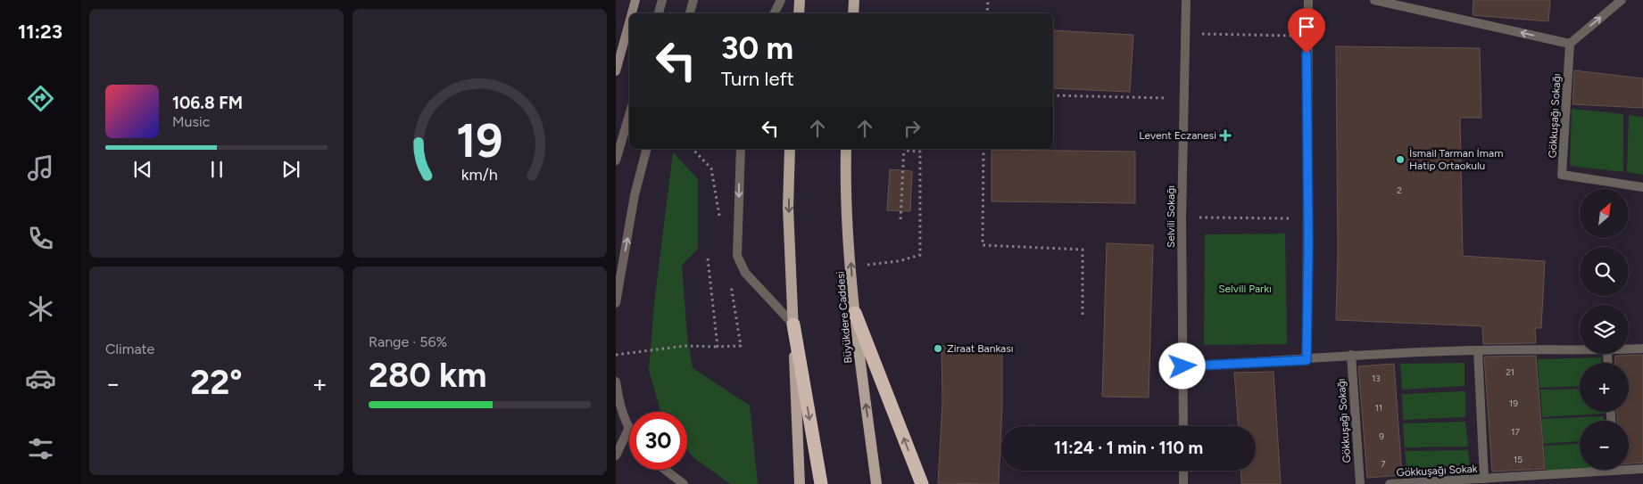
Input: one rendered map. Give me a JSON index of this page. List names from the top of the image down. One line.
{"streets":{"main road":["Büyükdere Caddesi"],"street":["Gökkuşağı Sokağı","Selvili Sokağı","Gökkuşağı Sokak"]},"parks":["Selvili Parkı"],"places":{"health":["Levent Eczanesi"],"other":["İsmail Tarman İmam Hatip Ortaokulu","Ziraat Bankası"]},"house_numbers":["2","21","13","19","11","17","9","15","7"],"north":"top right","page":{"tabs":"11:23","turn":["30 m","Turn left"],"song":["106.8 FM","Music"],"map_buttons":["+","−"],"tile":["Climate",["Range · 56%","280 km"]],"heat":["−","22°","+"],"limit":"30","trip":"11:24 · 1 min · 110 m","gauge":["19","km/h"]}}
